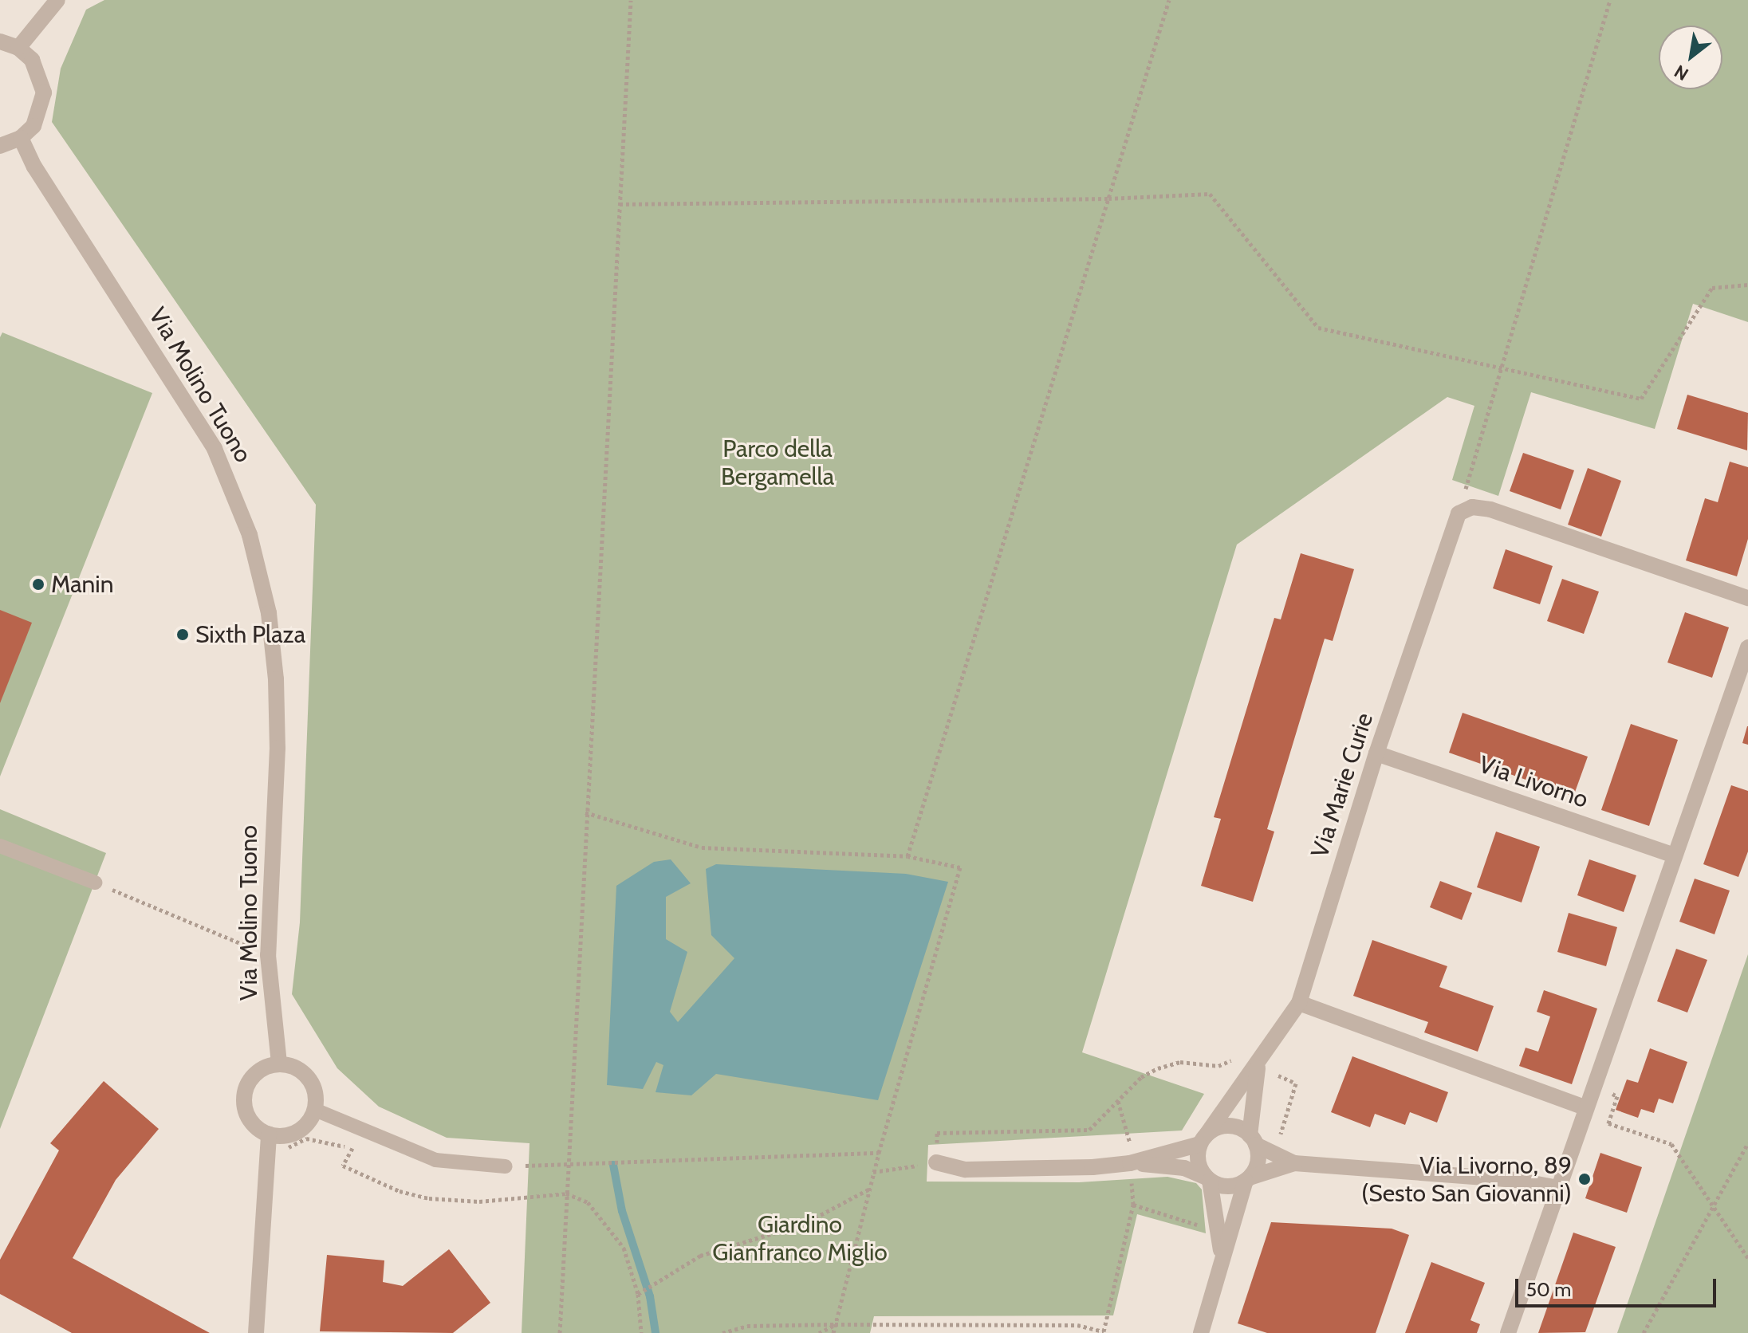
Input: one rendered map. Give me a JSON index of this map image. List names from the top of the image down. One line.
{"streets":{"street":["Via Molino Tuono","Via Livorno","Via Marie Curie"]},"crossings":[["Via Livorno","Via Marie Curie"]],"parks":["Parco della Bergamella","Giardino Gianfranco Miglio"],"places":["Manin","Sixth Plaza","Via Livorno, 89 (Sesto San Giovanni)"],"scale_bar":"50 m","north":"bottom left"}
